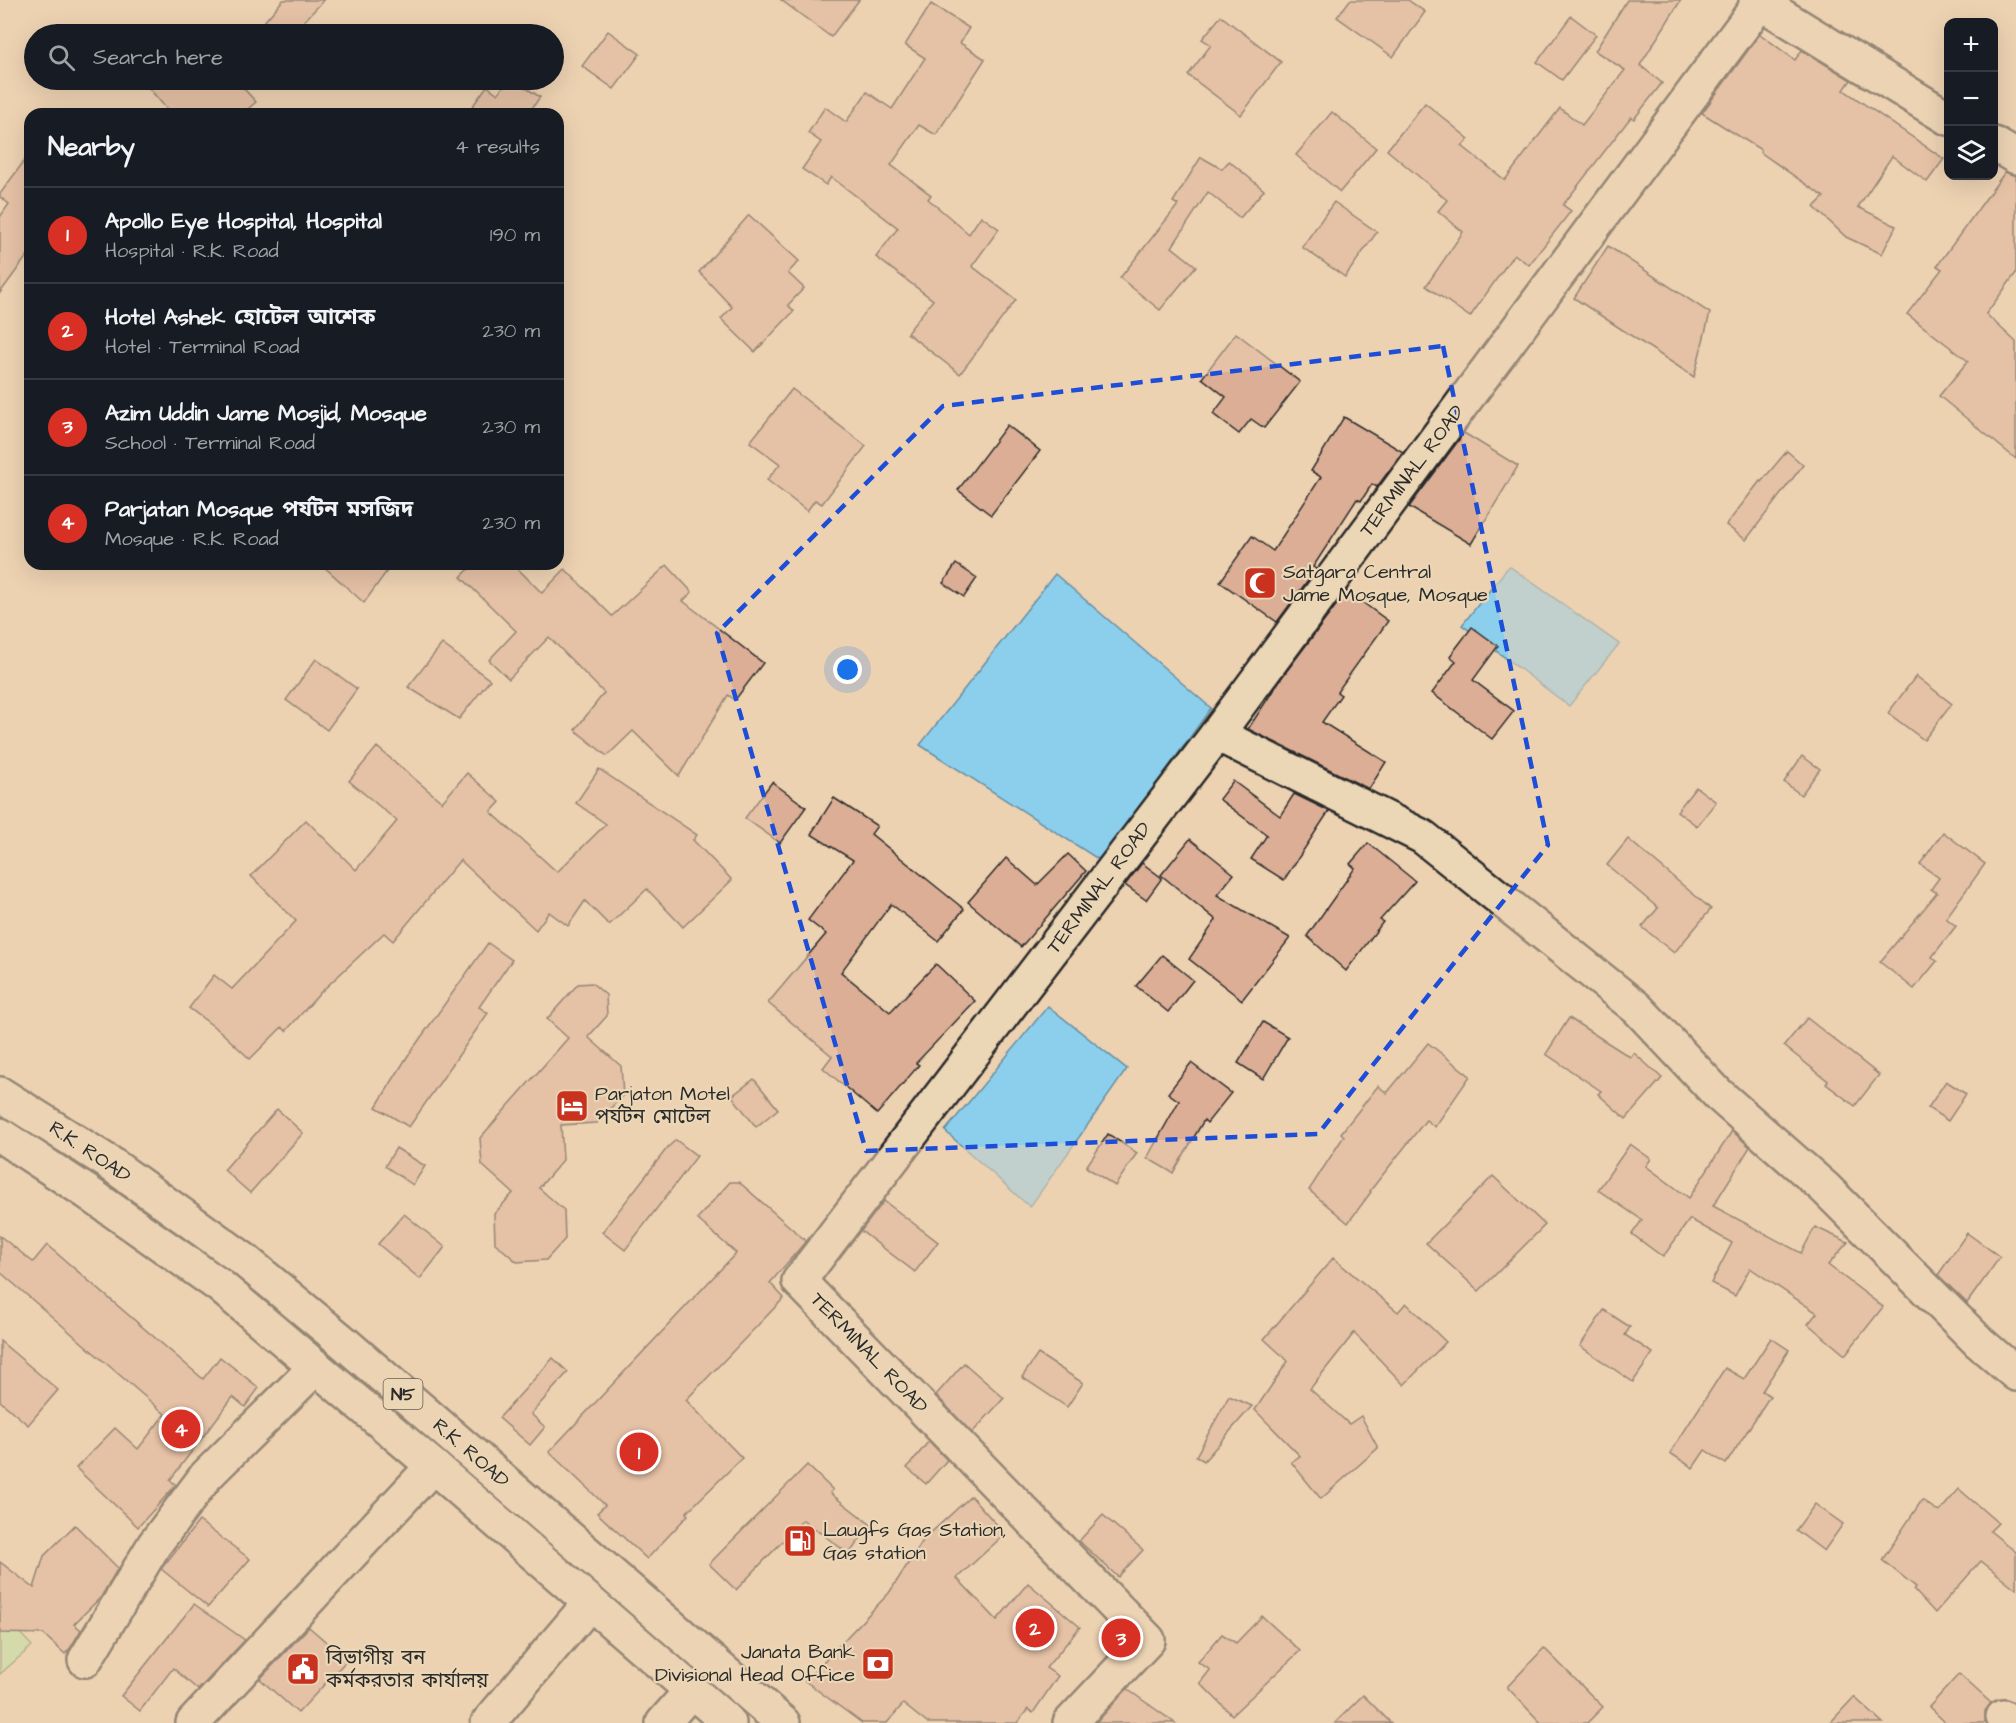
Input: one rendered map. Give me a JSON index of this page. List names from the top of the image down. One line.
{"streets":{"main road":["TERMINAL ROAD","R.K. ROAD","N5"]},"places":{"mosque":["Satgara Central Jame Mosque, Mosque"],"hotel":["Parjaton Motel পর্যটন মোটেল"],"fuel station":["Laugfs Gas Station, Gas station"],"bank":["Janata Bank Divisional Head Office"],"public building":["বিভাগীয় বন কর্মকরতার কার্যালয়"]},"page":{"map_buttons":["+","−"],"search":"Search here","heading":["Nearby","4 results"],"list":[{"mark":"1","name":"Apollo Eye Hospital, Hospital","note":"Hospital · R.K. Road","value":"190 m"},{"mark":"2","name":"Hotel Ashek হোটেল আশেক","note":"Hotel · Terminal Road","value":"230 m"},{"mark":"3","name":"Azim Uddin Jame Mosjid, Mosque","note":"School · Terminal Road","value":"230 m"},{"mark":"4","name":"Parjatan Mosque পর্যটন মসজিদ","note":"Mosque · R.K. Road","value":"230 m"}],"pins":["4","1","2","3"]}}
